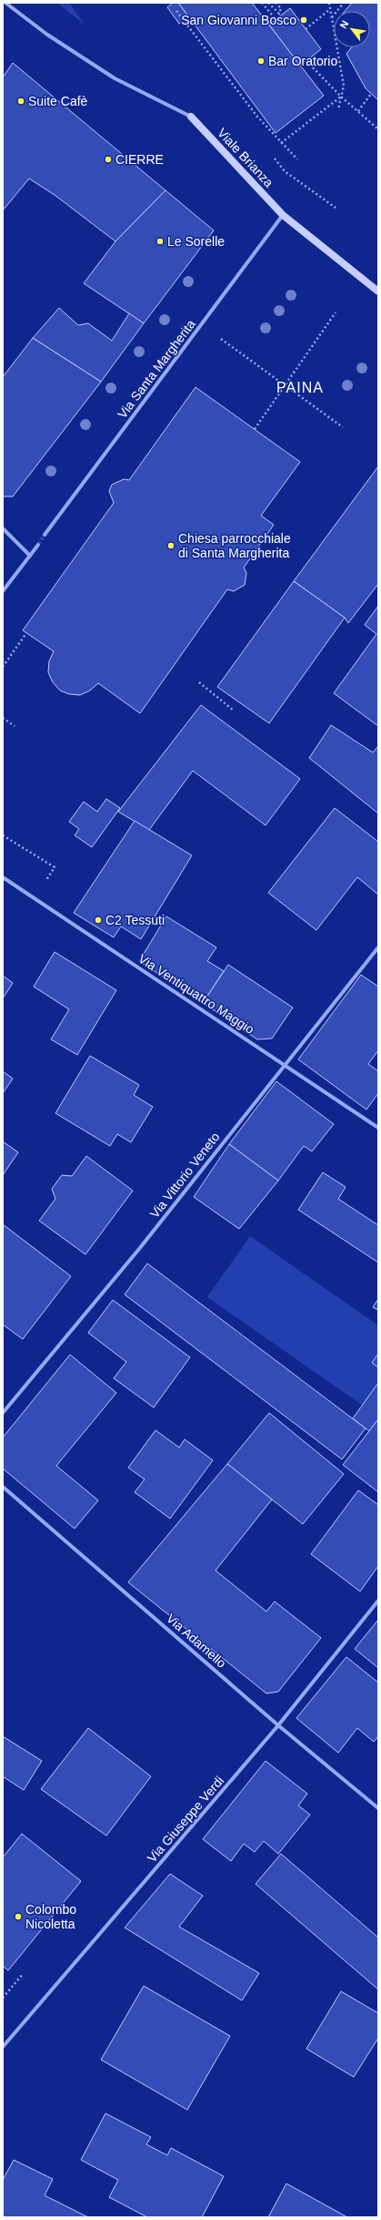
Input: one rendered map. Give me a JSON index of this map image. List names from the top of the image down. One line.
{"streets":{"main road":["Viale Brianza"],"street":["Via Santa Margherita","Via Ventiquattro Maggio","Via Vittorio Veneto","Via Adamello","Via Giuseppe Verdi"]},"crossings":[["Viale Brianza","Via Santa Margherita"],["Via Ventiquattro Maggio","Via Vittorio Veneto"],["Via Adamello","Via Giuseppe Verdi"]],"districts":["PAINA"],"places":["San Giovanni Bosco","Bar Oratorio","Suite Cafè","CIERRE","Le Sorelle","Chiesa parrocchiale di Santa Margherita","C2 Tessuti","Colombo Nicoletta"],"north":"top left"}
